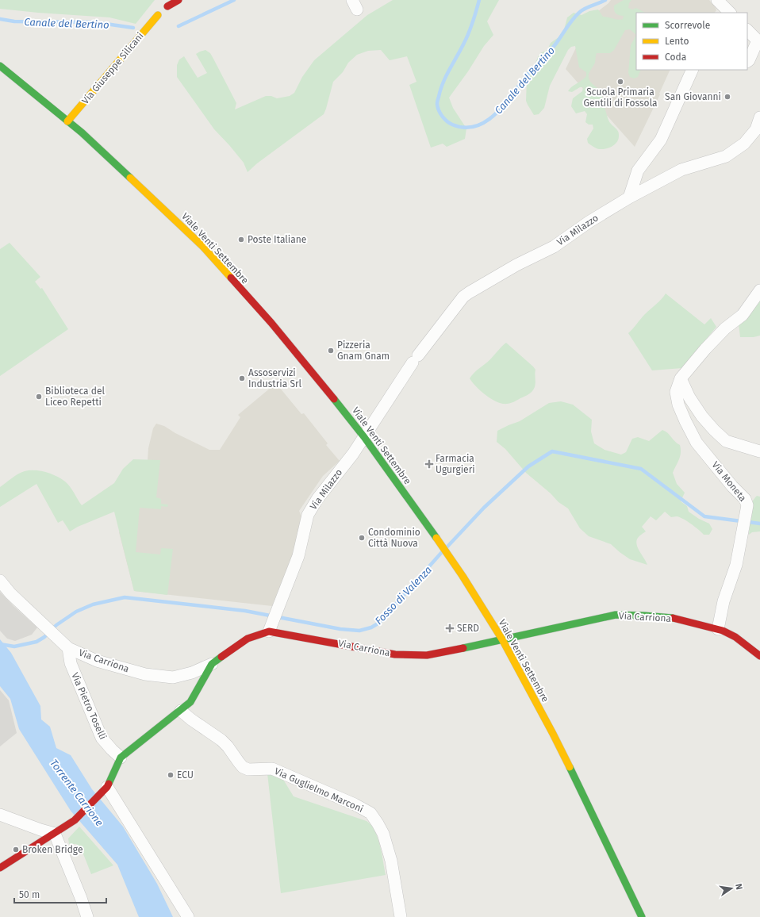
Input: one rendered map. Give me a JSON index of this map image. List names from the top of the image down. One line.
{"streets":{"main road":["Via Giuseppe Silicani","Viale Venti Settembre","Via Carriona"],"street":["Via Milazzo","Via Moneta","Via Pietro Toselli","Via Guglielmo Marconi"]},"crossings":[["Via Giuseppe Silicani","Viale Venti Settembre"],["Via Milazzo","Viale Venti Settembre"],["Via Milazzo","Via Carriona"],["Viale Venti Settembre","Via Carriona"],["Via Moneta","Via Carriona"],["Via Carriona","Via Pietro Toselli"]],"water":["Canale del Bertino","Fosso di Valenza","Torrente Carrione"],"places":{"other":["Scuola Primaria Gentili di Fossola","San Giovanni","Poste Italiane","Pizzeria Gnam Gnam","Assoservizi Industria Srl","Biblioteca del Liceo Repetti","Condominio Città Nuova","ECU","Broken Bridge"],"health":["Farmacia Ugurgieri","SERD"]},"legend":["Scorrevole","Lento","Coda"],"scale_bar":"50 m","north":"right"}
